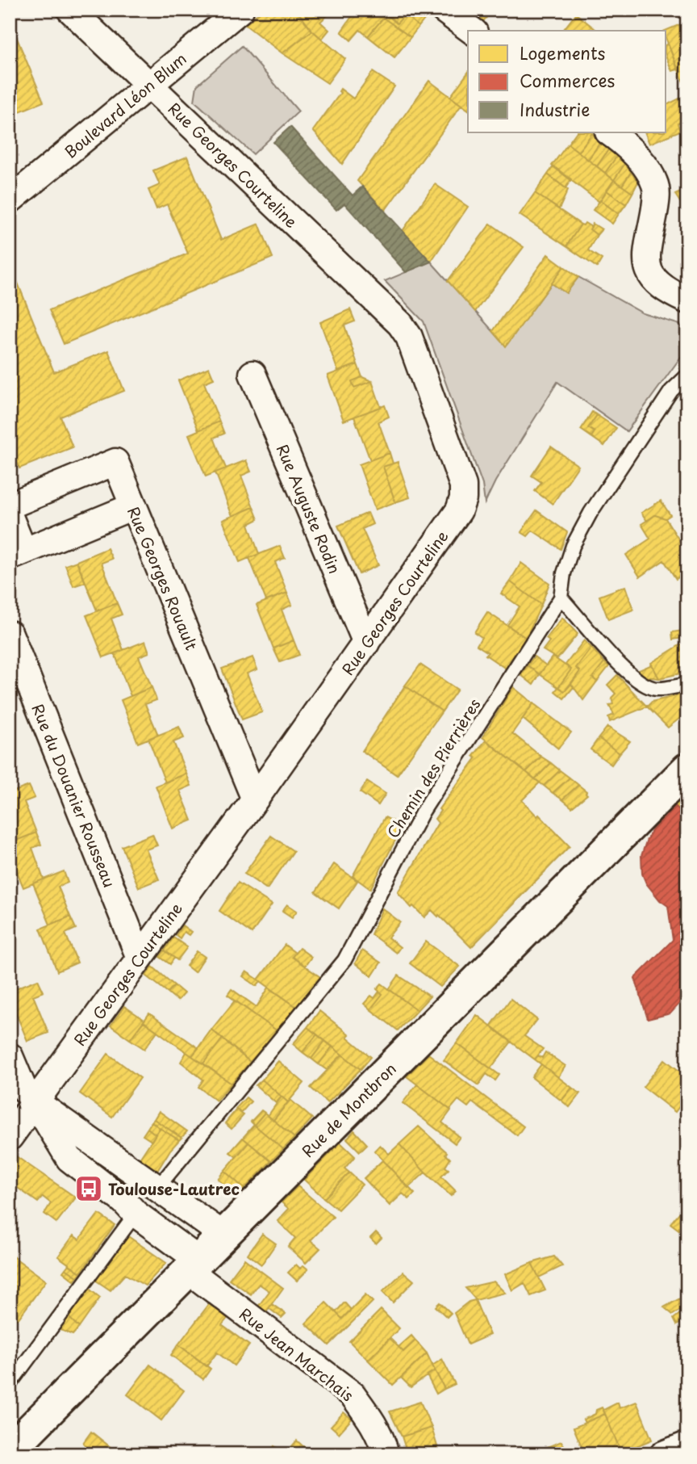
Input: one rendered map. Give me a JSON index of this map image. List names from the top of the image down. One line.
{"streets":{"main road":["Rue de Montbron"],"street":["Boulevard Léon Blum","Rue Georges Courteline","Rue Auguste Rodin","Rue Georges Rouault","Rue du Douanier Rousseau","Rue Jean Marchais"],"lane":["Chemin des Pierrières"]},"crossings":[["Boulevard Léon Blum","Rue Georges Courteline"],["Rue Georges Courteline","Rue Auguste Rodin"],["Rue Georges Courteline","Rue Georges Rouault"],["Rue Georges Courteline","Rue du Douanier Rousseau"],["Rue Georges Courteline","Rue Jean Marchais"],["Rue de Montbron","Rue Jean Marchais"]],"places":{"bus stop":["Toulouse-Lautrec"]},"legend":["Logements","Commerces","Industrie"]}
